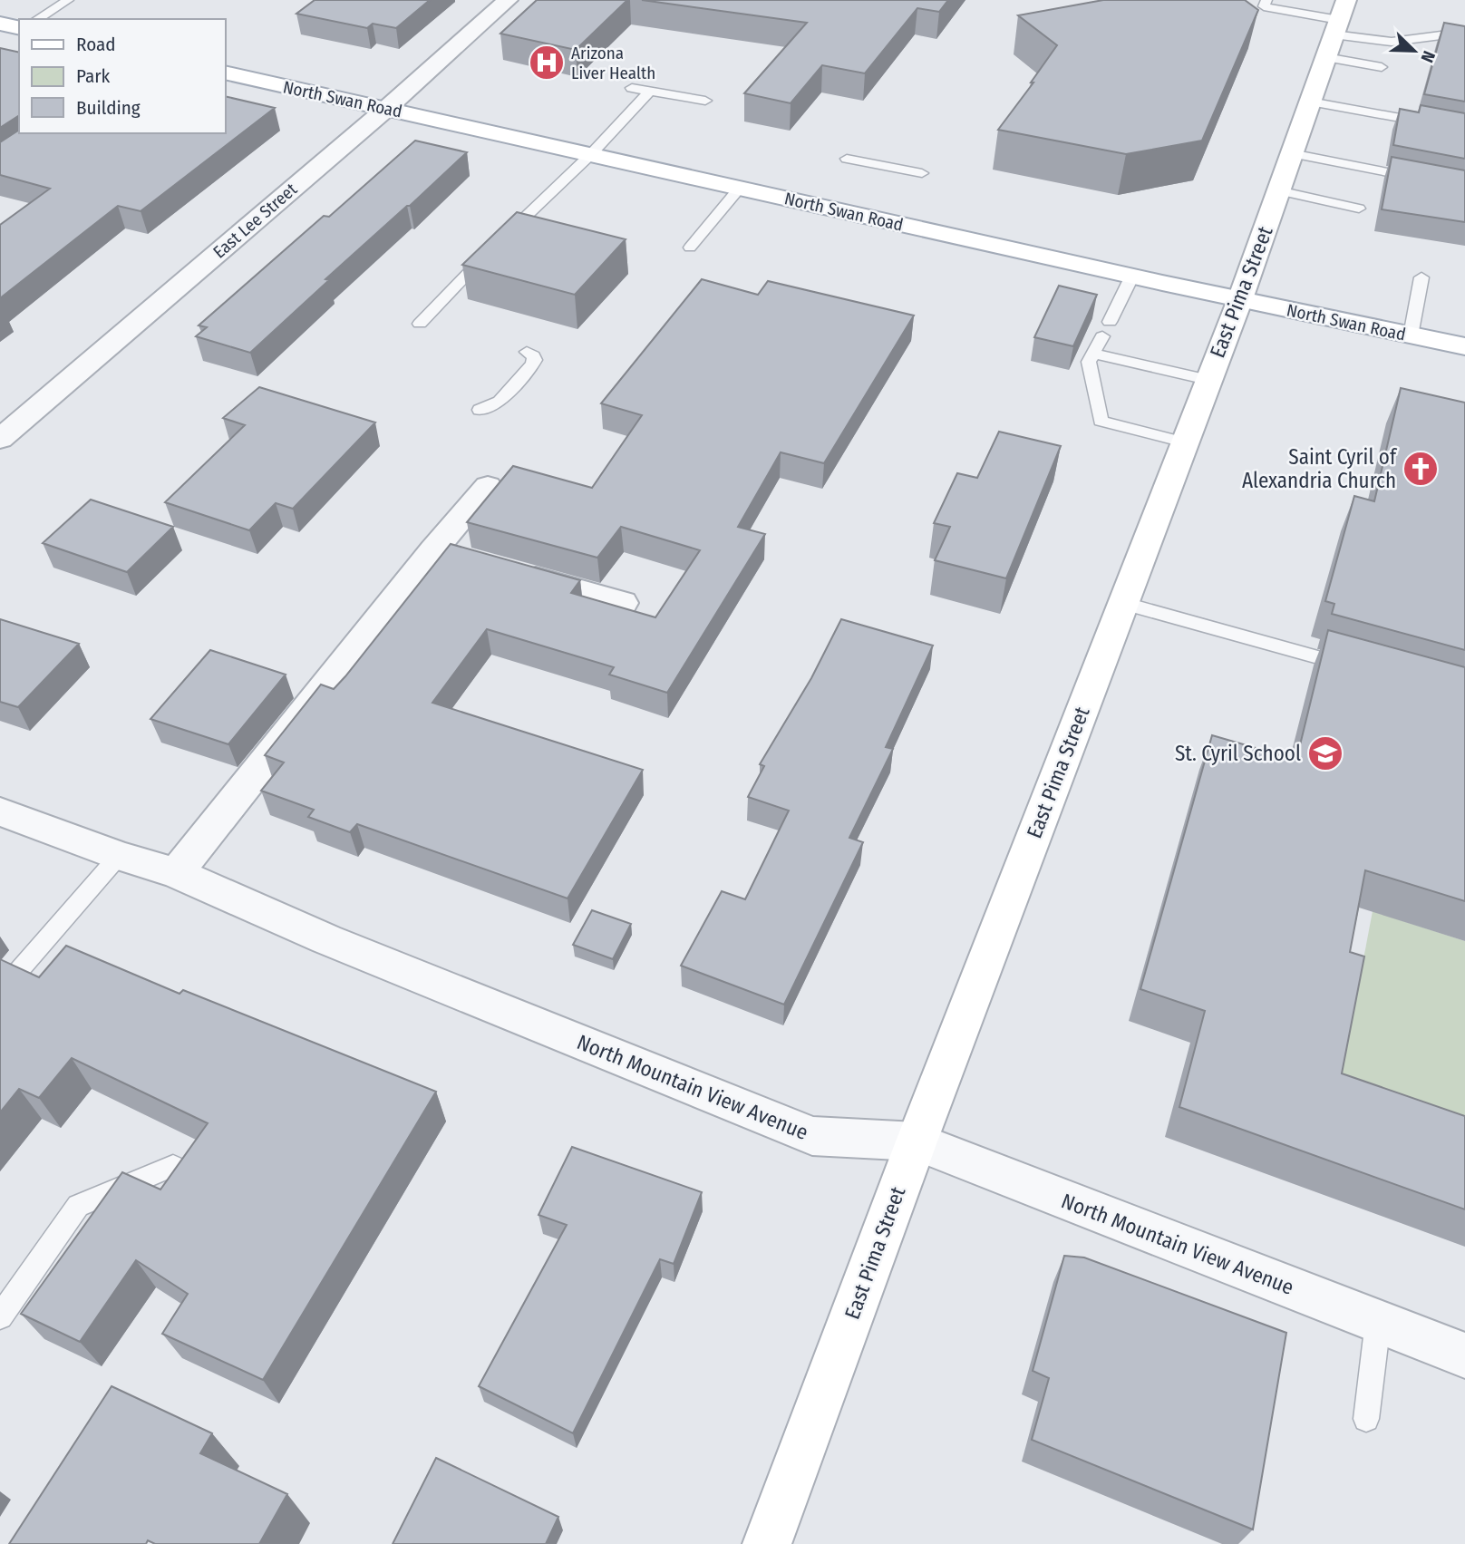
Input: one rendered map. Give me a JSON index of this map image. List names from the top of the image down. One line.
{"streets":{"street":["North Swan Road","East Lee Street","East Pima Street","North Mountain View Avenue"]},"crossings":[["North Swan Road","East Lee Street"],["North Swan Road","East Pima Street"],["East Pima Street","North Mountain View Avenue"]],"places":{"hospital":["Arizona Liver Health"],"church":["Saint Cyril of Alexandria Church"],"school or university":["St. Cyril School"]},"legend":["Road","Park","Building"],"north":"bottom right"}
